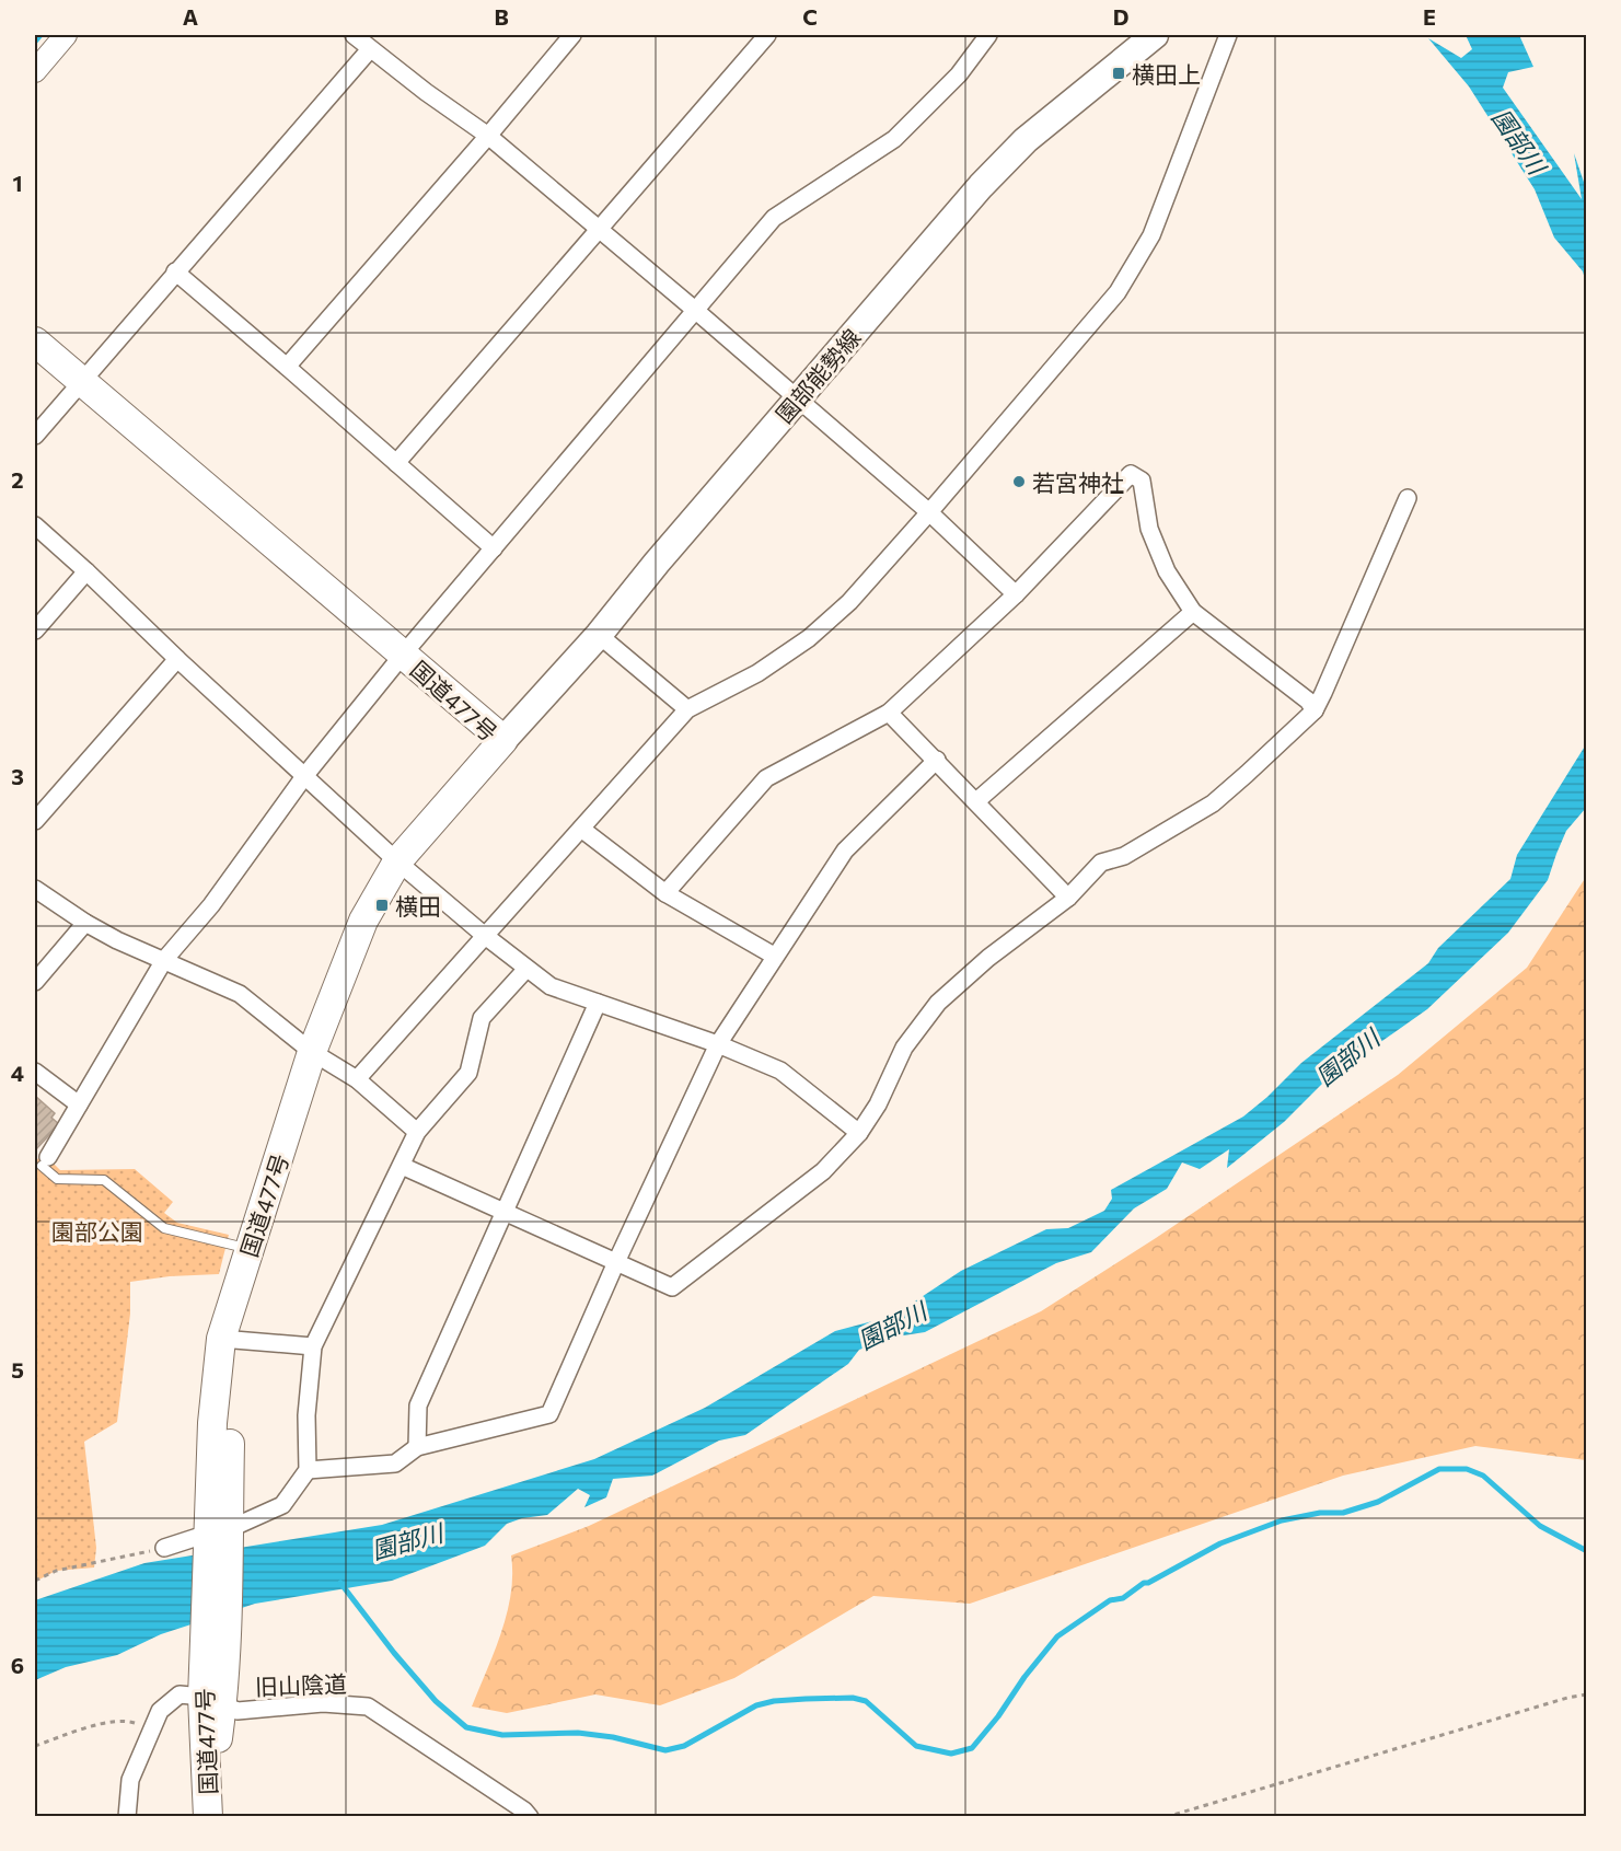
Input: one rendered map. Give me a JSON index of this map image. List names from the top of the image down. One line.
{"streets":{"highway":["国道477号"],"main road":["園部能勢線"],"street":["旧山陰道"]},"crossings":[["園部能勢線","国道477号"],["国道477号","旧山陰道"]],"water":["園部川"],"parks":["園部公園"],"places":{"transit":["横田上","横田"],"other":["若宮神社"]},"grid":{"columns":["A","B","C","D","E"],"rows":["1","2","3","4","5","6"]}}
